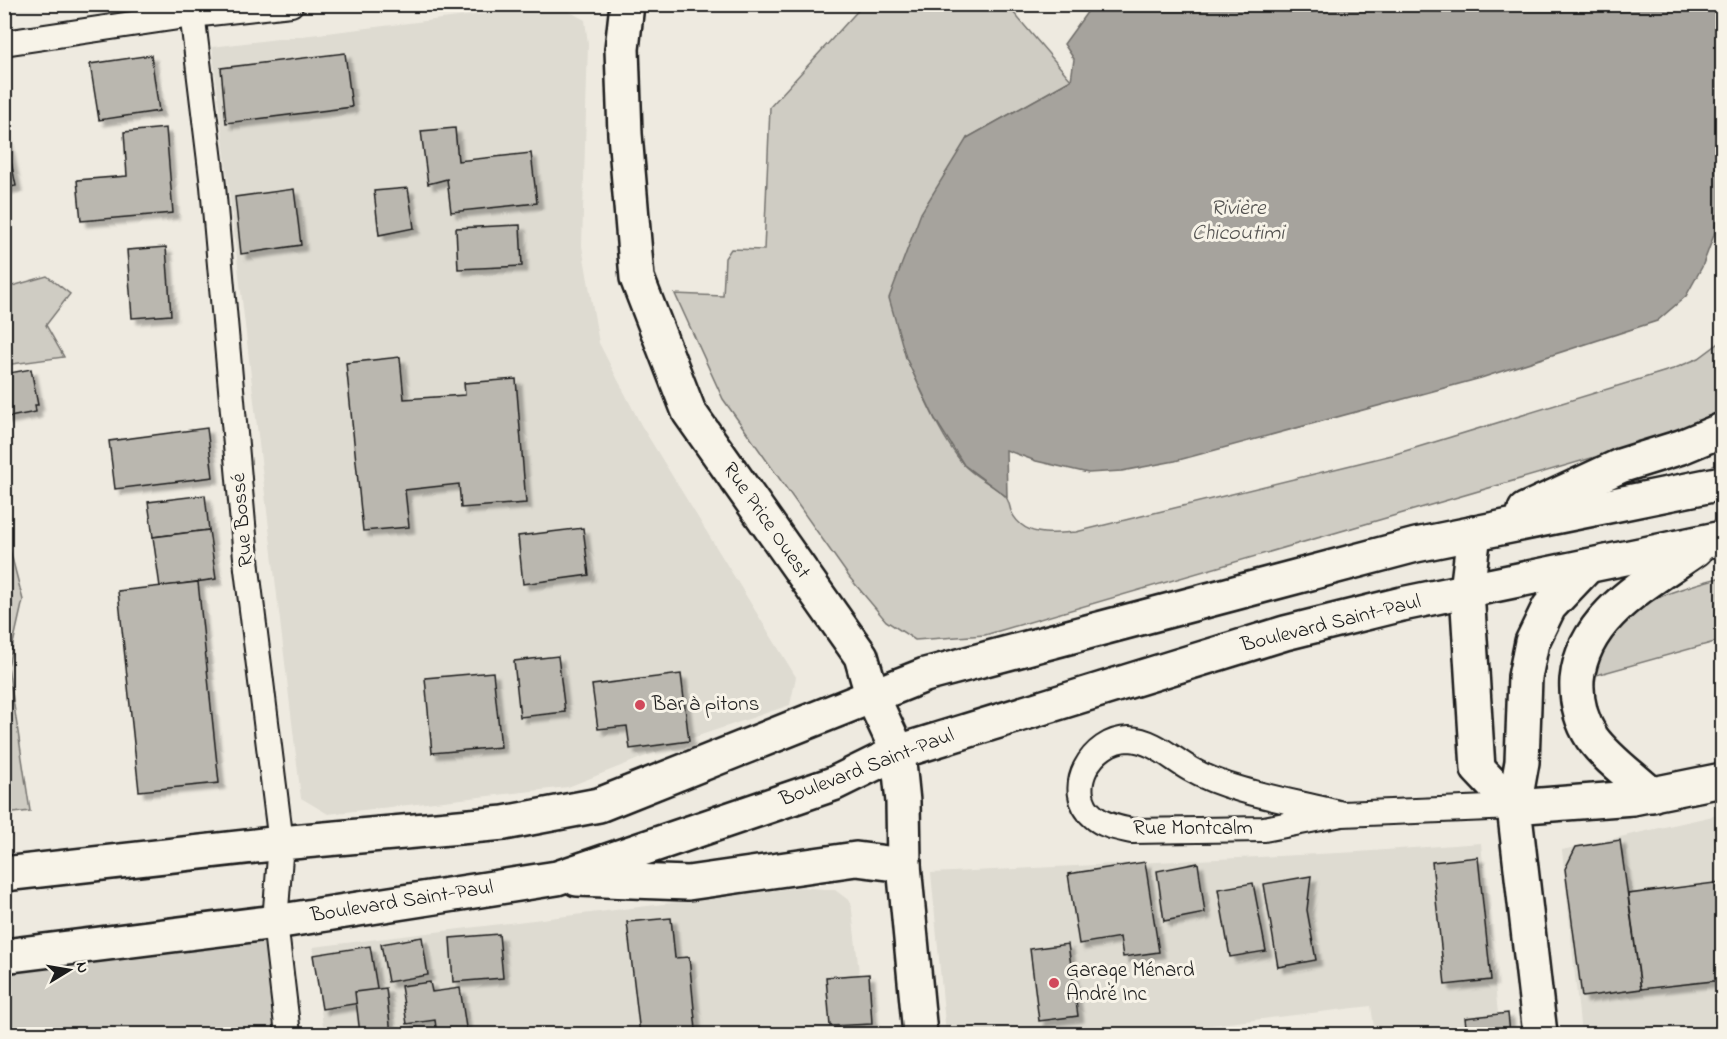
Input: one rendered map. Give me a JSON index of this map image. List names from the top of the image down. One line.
{"streets":{"main road":["Rue Price Ouest","Boulevard Saint-Paul","Rue Montcalm"],"street":["Rue Bossé"]},"crossings":[["Rue Bossé","Boulevard Saint-Paul"],["Rue Price Ouest","Boulevard Saint-Paul"]],"water":["Rivière Chicoutimi"],"places":["Bar à pitons","Garage Ménard André Inc"],"north":"right"}
